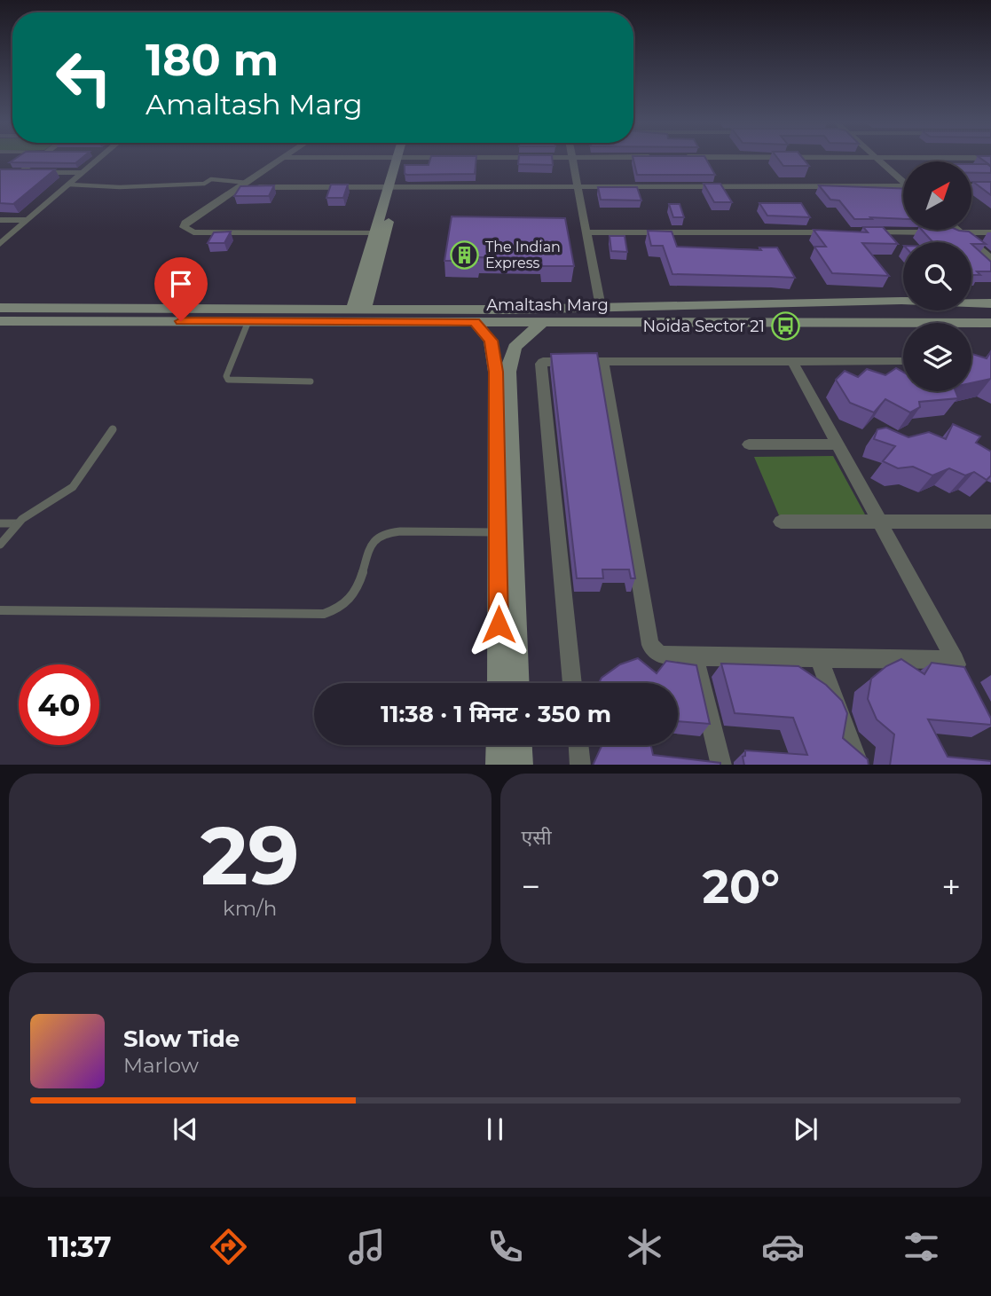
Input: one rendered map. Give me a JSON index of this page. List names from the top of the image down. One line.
{"streets":{"main road":["Amaltash Marg"]},"places":{"building":["The Indian Express"],"bus stop":["Noida Sector 21"]},"north":"top right","page":{"turn":["180 m","Amaltash Marg"],"limit":"40","trip":"11:38 · 1 मिनट · 350 m","tile":[["29","km/h"],"एसी"],"heat":["−","20°","+"],"song":["Slow Tide","Marlow"],"tabs":"11:37"}}
